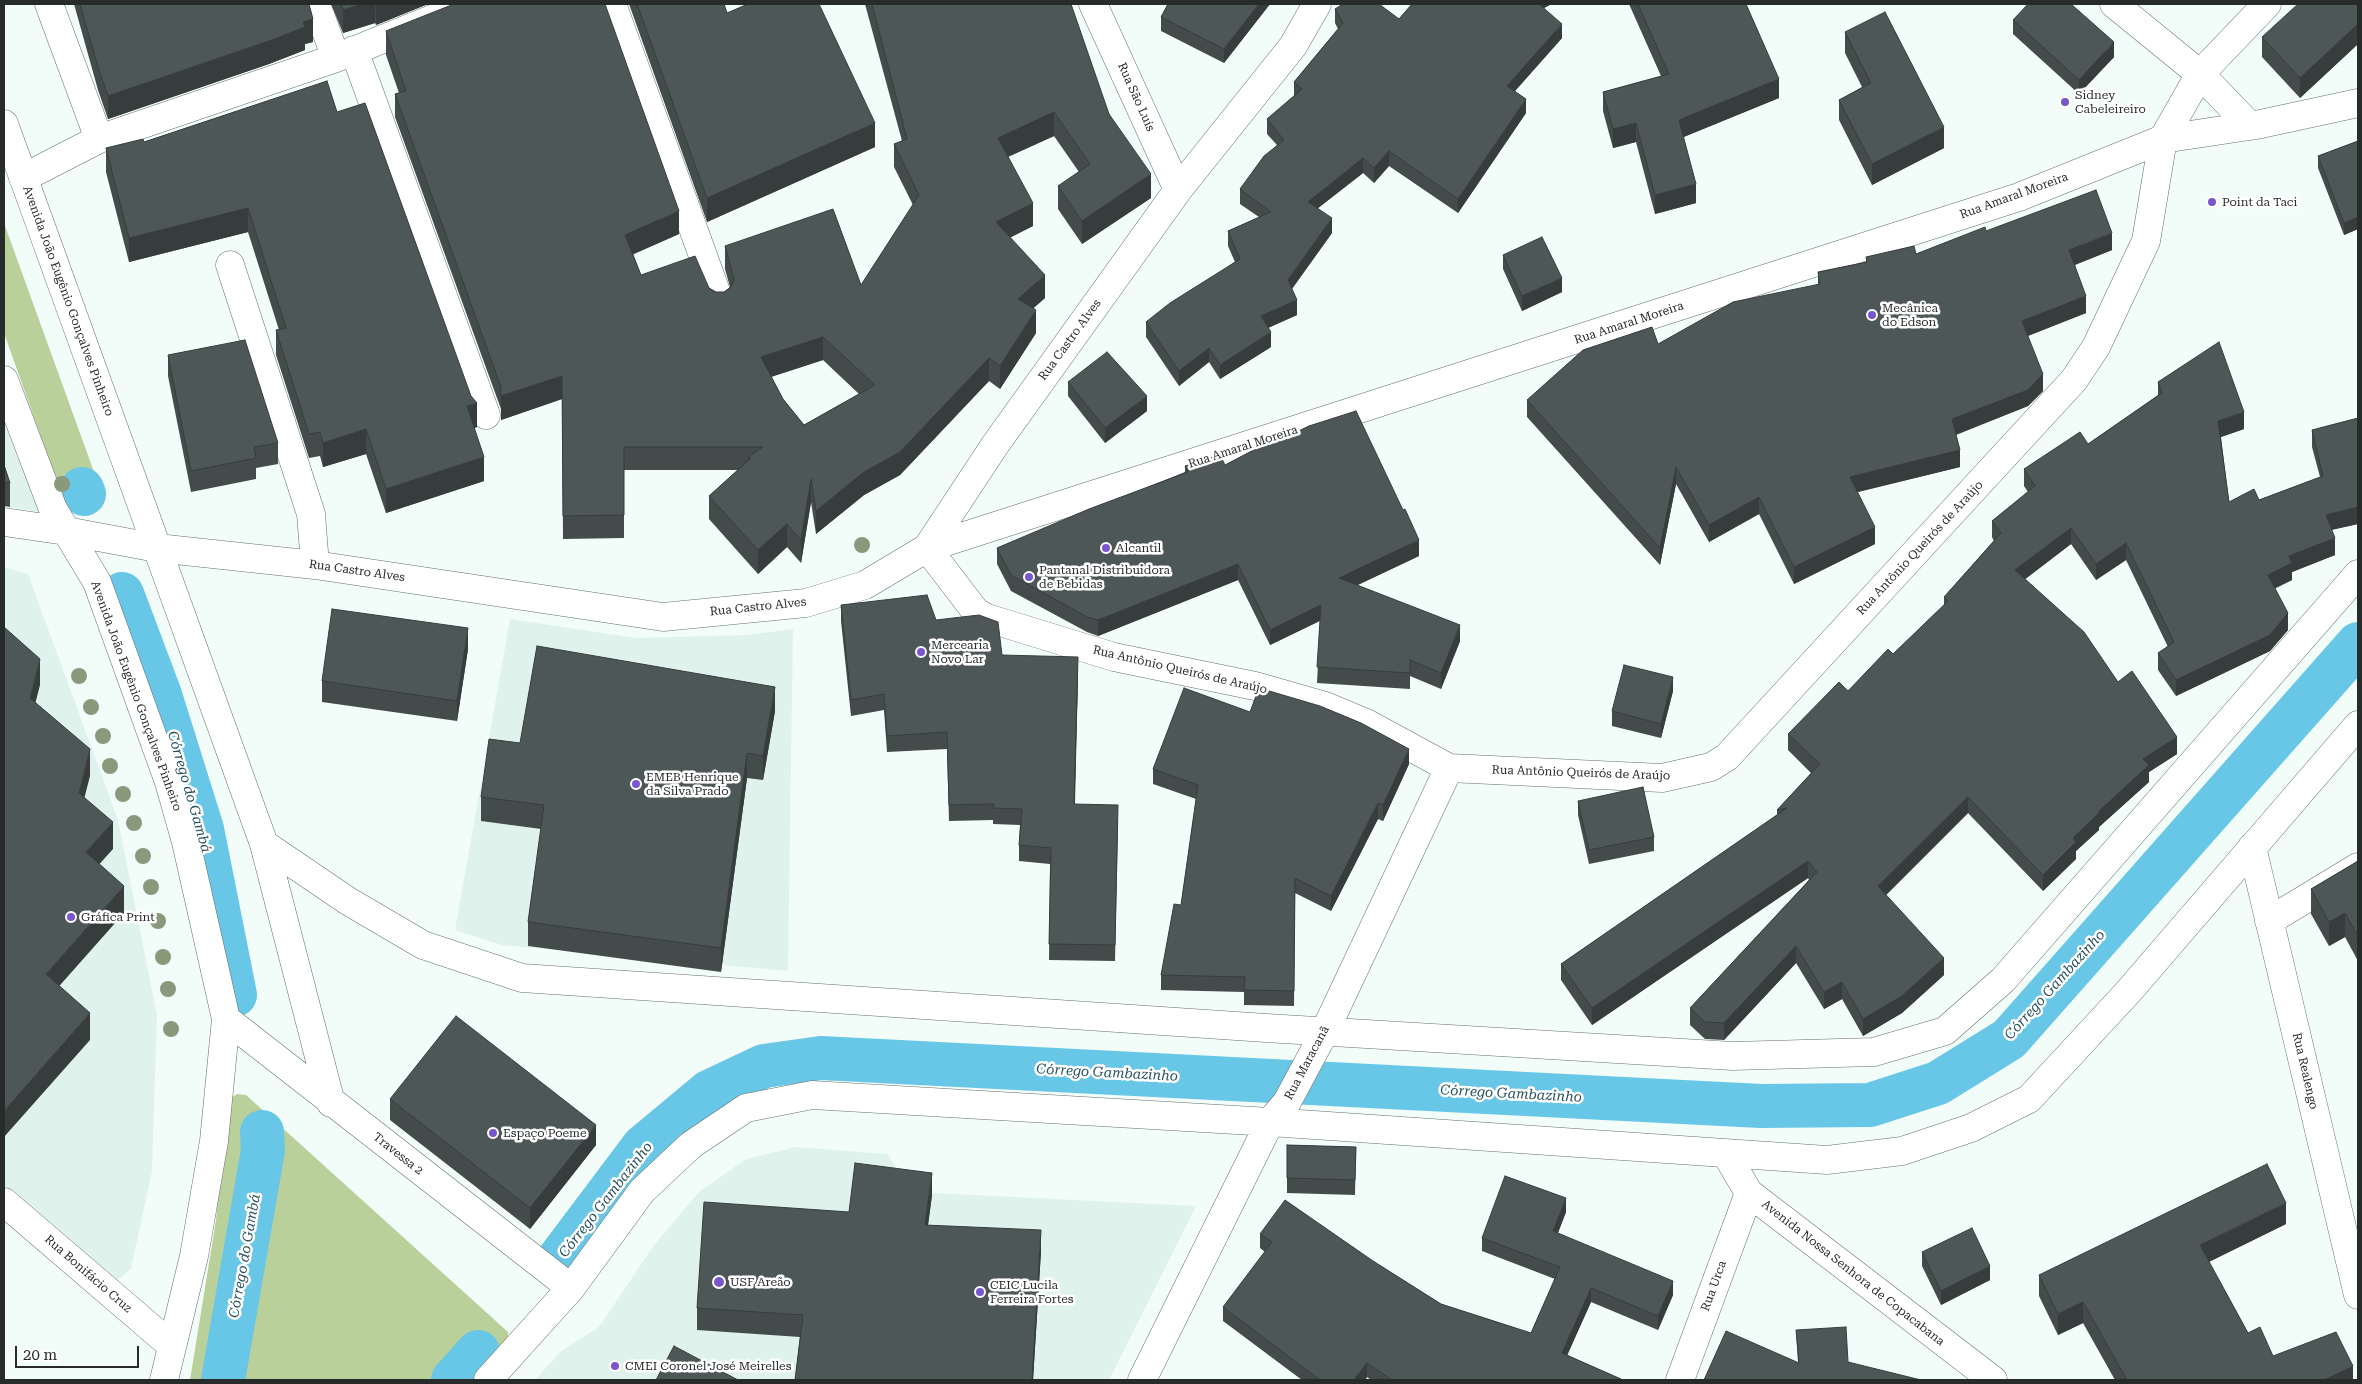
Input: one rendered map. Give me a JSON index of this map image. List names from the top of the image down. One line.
{"streets":{"street":["Rua São Luís","Rua Amaral Moreira","Avenida João Eugênio Gonçalves Pinheiro","Rua Castro Alves","Rua Antônio Queirós de Araújo","Rua Maracanã","Rua Realengo","Travessa 2","Avenida Nossa Senhora de Copacabana","Rua Bonifácio Cruz","Rua Urca"]},"crossings":[["Rua São Luís","Rua Castro Alves"],["Rua Amaral Moreira","Rua Castro Alves"],["Rua Amaral Moreira","Rua Antônio Queirós de Araújo"],["Avenida João Eugênio Gonçalves Pinheiro","Rua Castro Alves"],["Avenida João Eugênio Gonçalves Pinheiro","Travessa 2"],["Avenida João Eugênio Gonçalves Pinheiro","Rua Bonifácio Cruz"],["Rua Castro Alves","Rua Antônio Queirós de Araújo"],["Rua Antônio Queirós de Araújo","Rua Maracanã"],["Avenida Nossa Senhora de Copacabana","Rua Urca"]],"water":["Córrego do Gambá","Córrego Gambazinho"],"places":["Sidney Cabeleireiro","Point da Taci","Mecânica do Edson","Alcantil","Pantanal Distribuidora de Bebidas","Mercearia Novo Lar","EMEB Henrique da Silva Prado","Gráfica Print","Espaço Poeme","USF Areão","CEIC Lucila Ferreira Fortes","CMEI Coronel José Meirelles"],"scale_bar":"20 m"}
